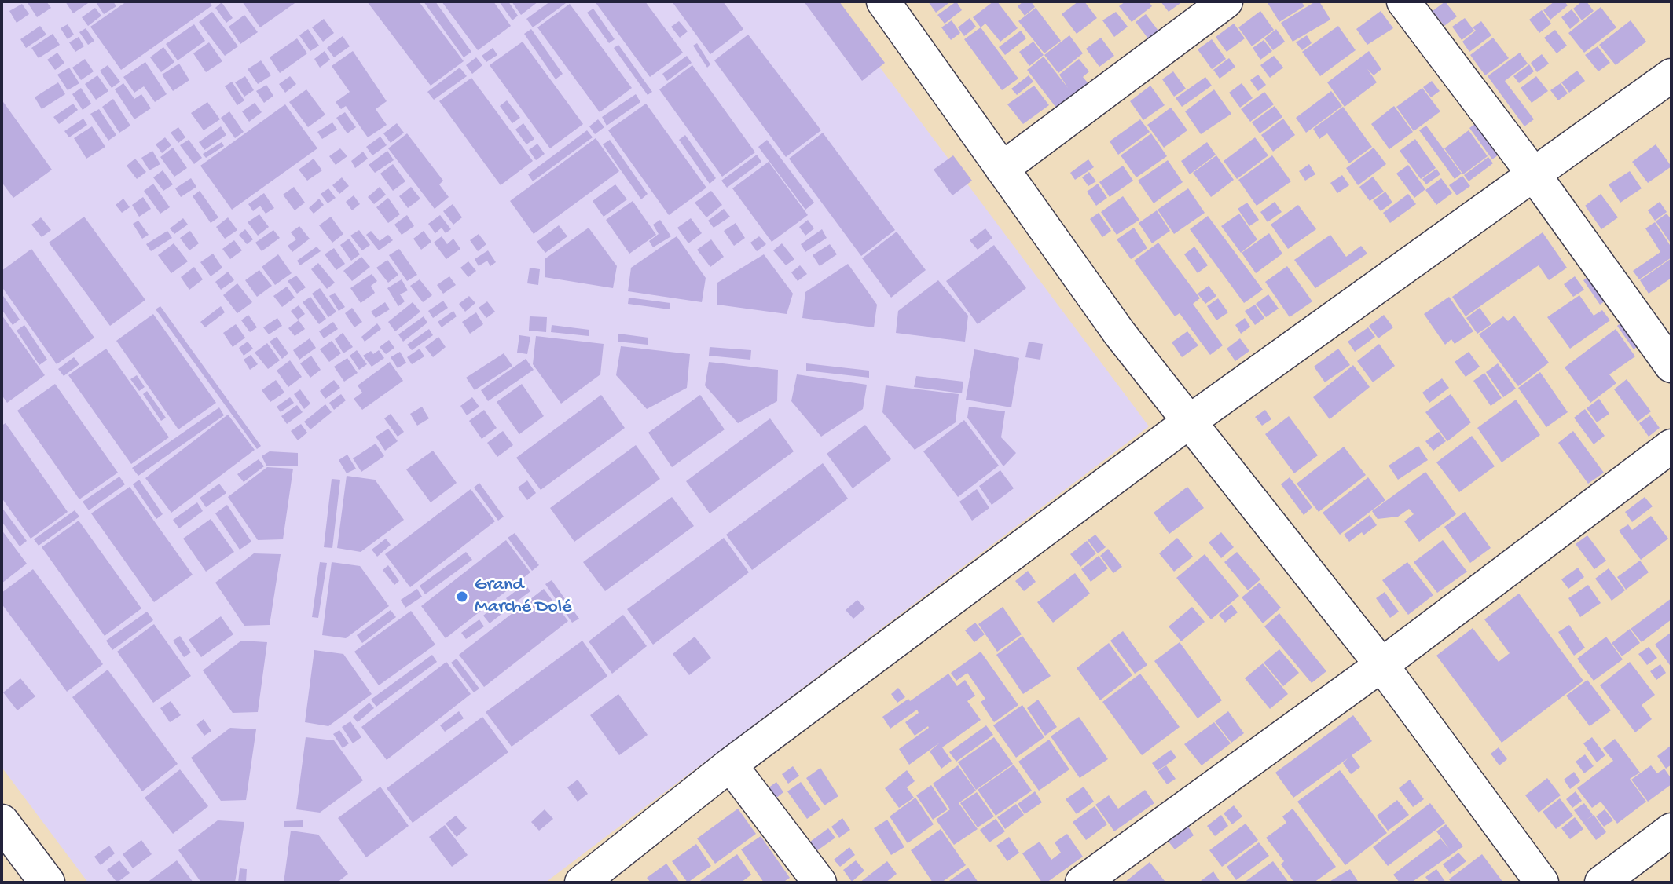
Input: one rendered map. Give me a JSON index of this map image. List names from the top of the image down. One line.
{"places":["Grand Marché Dolé"]}
